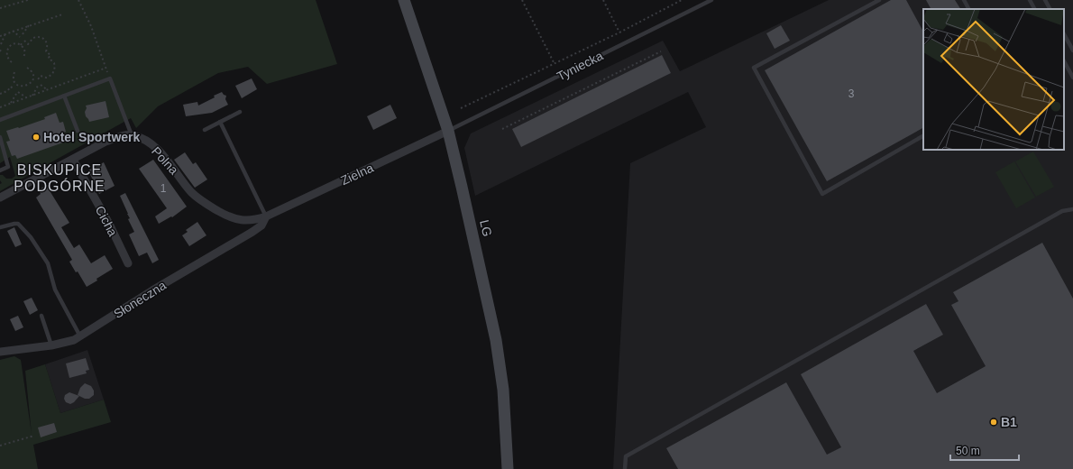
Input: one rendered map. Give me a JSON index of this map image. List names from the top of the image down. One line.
{"streets":{"main road":["LG"],"street":["Polna","Zielna","Cicha","Słoneczna"],"lane":["Tyniecka"]},"crossings":[["Tyniecka","Zielna"],["Tyniecka","LG"],["Polna","Zielna"],["Polna","Słoneczna"],["Zielna","LG"],["Zielna","Słoneczna"]],"districts":["BISKUPICE PODGÓRNE"],"places":["Hotel Sportwerk","B1"],"house_numbers":["3","1"],"scale_bar":"50 m"}
